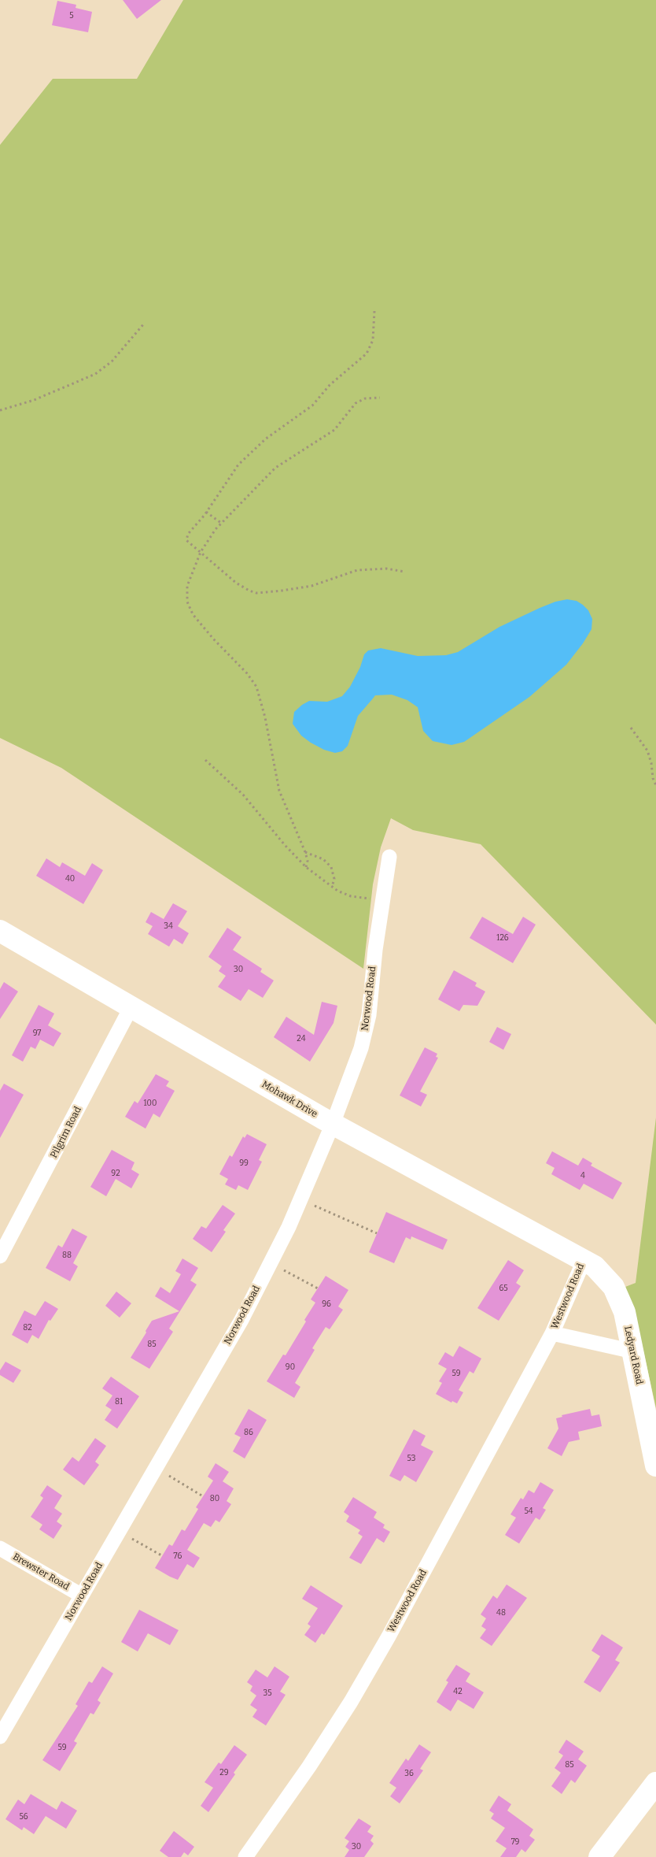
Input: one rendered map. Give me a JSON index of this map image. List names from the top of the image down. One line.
{"streets":{"street":["Norwood Road","Mohawk Drive","Pilgrim Road","Westwood Road","Ledyard Road","Brewster Road"]},"crossings":[["Norwood Road","Mohawk Drive"],["Norwood Road","Brewster Road"],["Mohawk Drive","Pilgrim Road"],["Mohawk Drive","Westwood Road"],["Mohawk Drive","Ledyard Road"],["Westwood Road","Ledyard Road"]],"house_numbers":["5","40","34","126","30","97","24","100","99","92","4","88","65","96","82","85","90","59","81","86","53","80","54","76","48","42","35","59","85","29","36","56","79","30"]}
